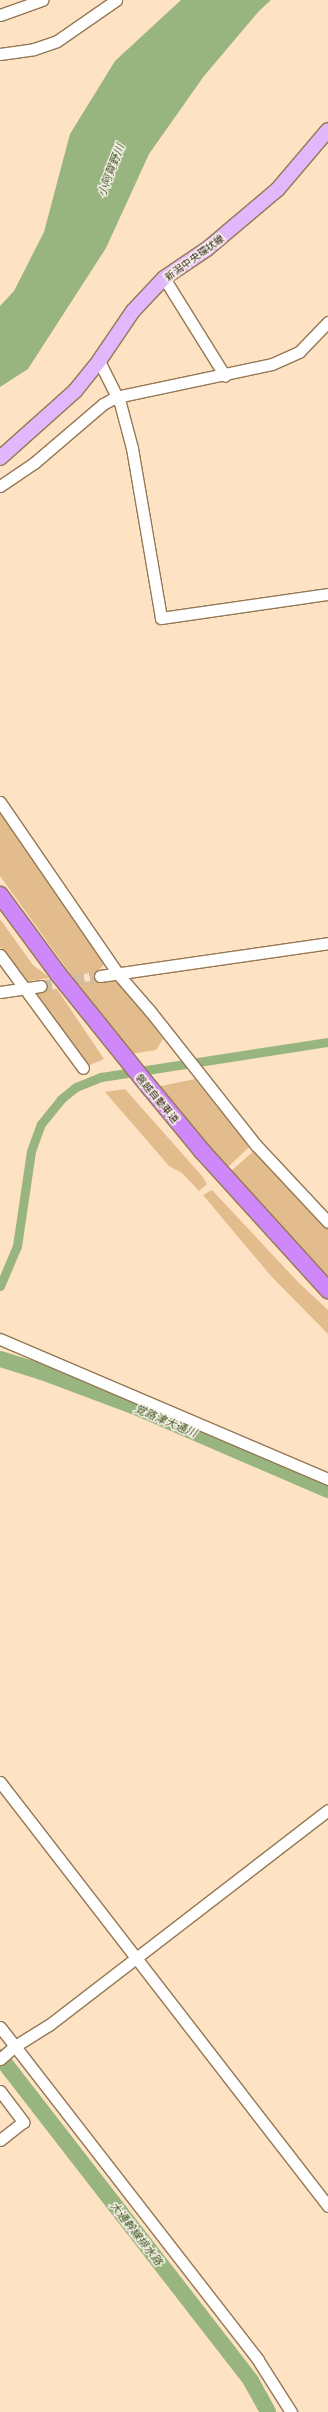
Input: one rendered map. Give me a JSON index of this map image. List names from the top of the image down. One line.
{"streets":{"highway":["磐越自動車道"],"main road":["新潟中央環状線"]},"water":["小阿賀野川","覚路津大通川","大通幹線排水路"]}
